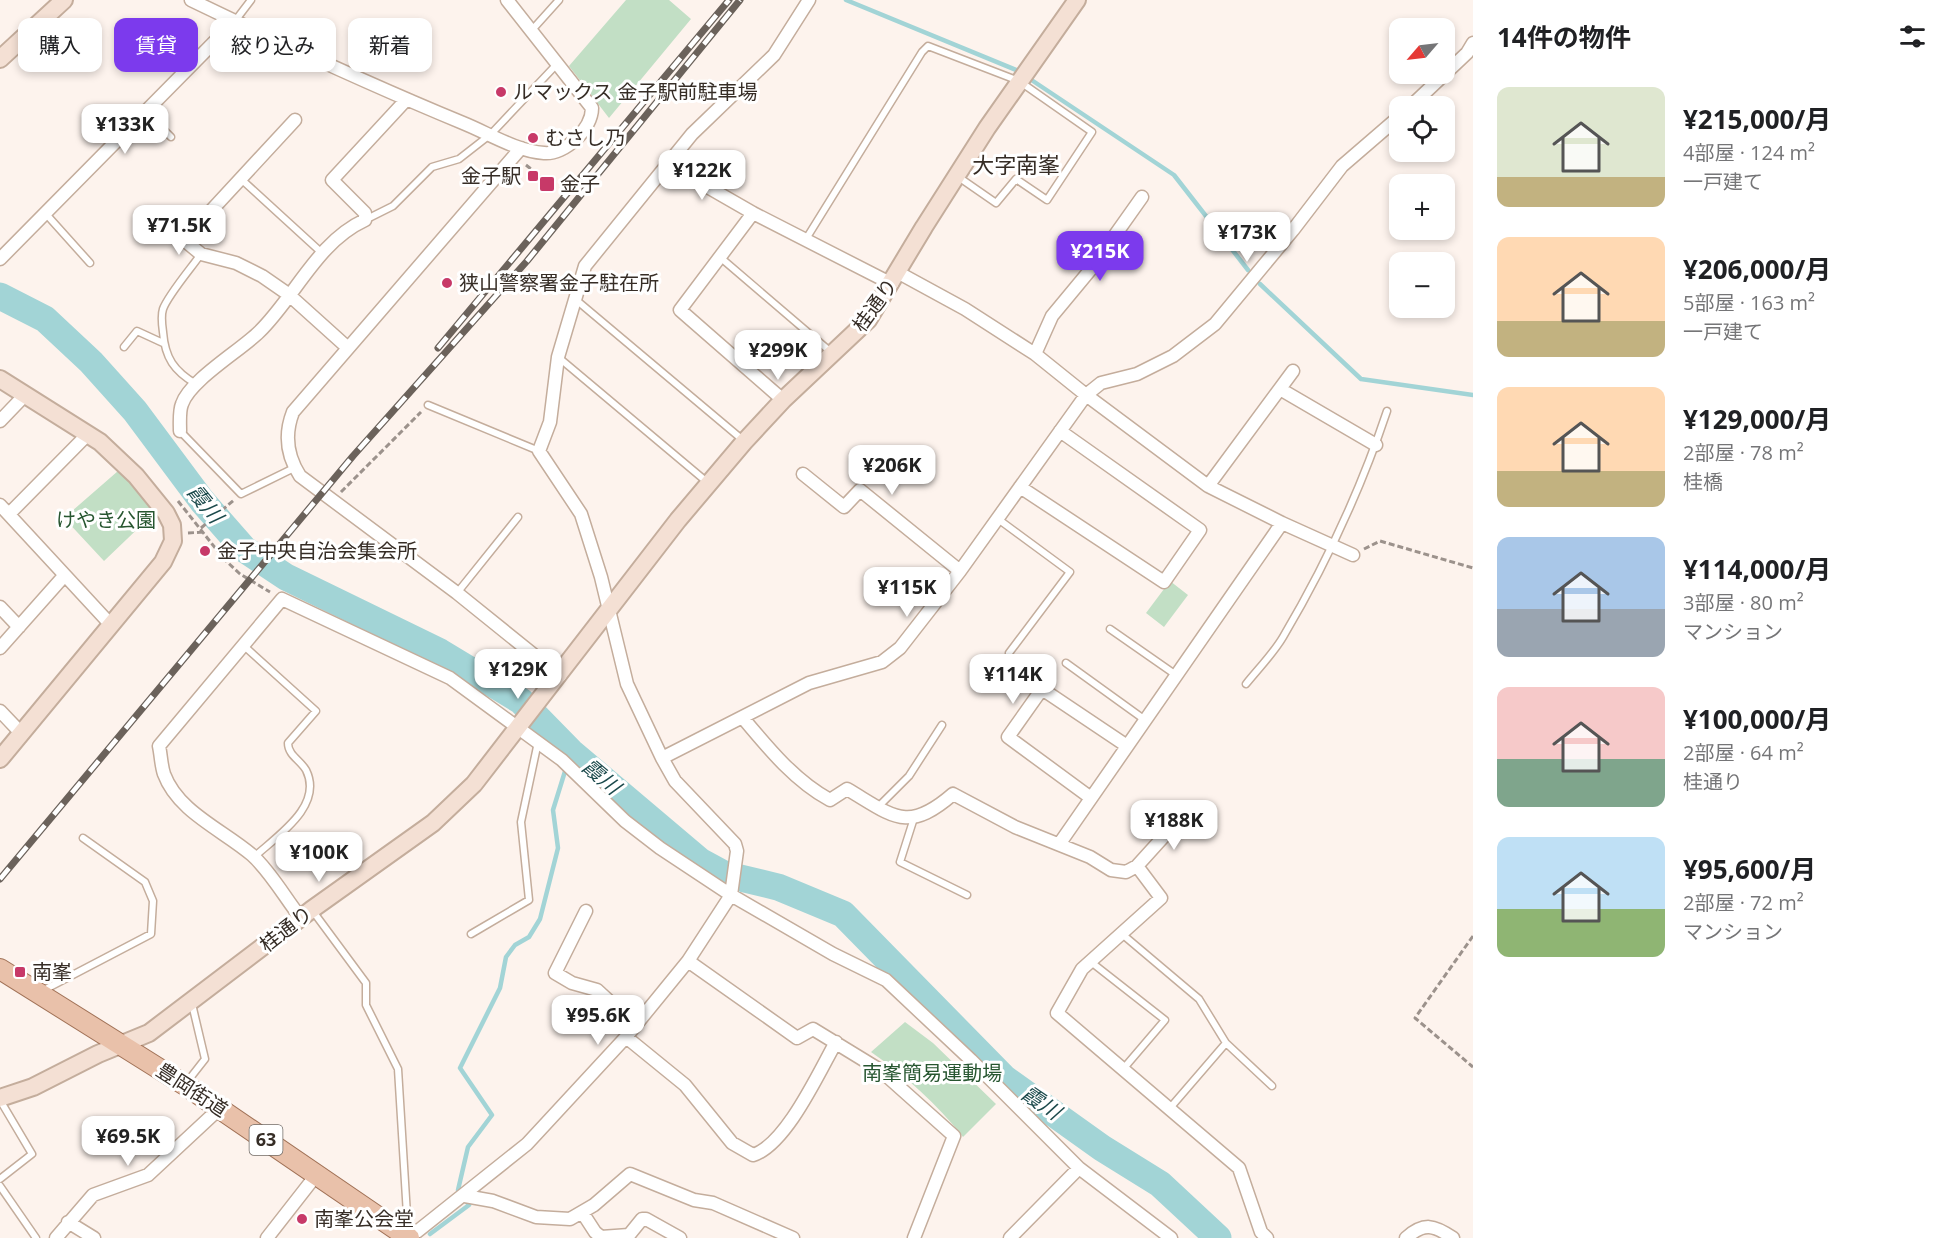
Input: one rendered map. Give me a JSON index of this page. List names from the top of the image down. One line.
{"streets":{"main road":["豊岡街道","63"],"street":["桂通り"]},"crossings":[["桂通り","豊岡街道"]],"districts":["大字南峯"],"water":["霞川"],"parks":["けやき公園","南峯簡易運動場"],"places":{"other":["ルマックス 金子駅前駐車場","むさし乃","狭山警察署金子駐在所","金子中央自治会集会所","南峯公会堂"],"transit":["金子駅","金子","南峯"]},"north":"bottom left","page":{"heading":"14件の物件","map_buttons":["+","−"],"chip":["購入","賃貸","絞り込み","新着"],"list":[{"name":"¥215,000/月","note":"4部屋 · 124 m² · 一戸建て"},{"name":"¥206,000/月","note":"5部屋 · 163 m² · 一戸建て"},{"name":"¥129,000/月","note":"2部屋 · 78 m² · 桂橋"},{"name":"¥114,000/月","note":"3部屋 · 80 m² · マンション"},{"name":"¥100,000/月","note":"2部屋 · 64 m² · 桂通り"},{"name":"¥95,600/月","note":"2部屋 · 72 m² · マンション"}],"price":["¥133K","¥122K","¥71.5K","¥173K","¥215K","¥299K","¥206K","¥115K","¥129K","¥114K","¥188K","¥100K","¥95.6K","¥69.5K"]}}
